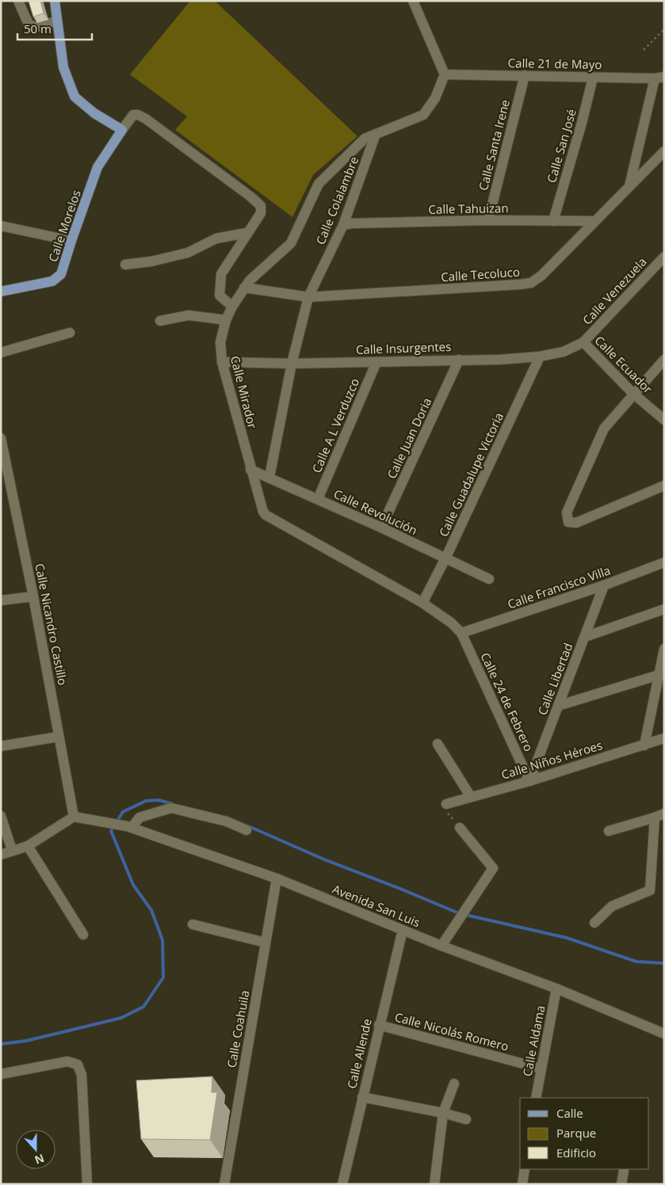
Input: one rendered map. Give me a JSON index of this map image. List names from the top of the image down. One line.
{"streets":{"main road":["Calle Morelos"],"street":["Calle 21 de Mayo","Calle Santa Irene","Calle San José","Calle Colalambre","Calle Tahuizan","Calle Tecoluco","Calle Venezuela","Calle Insurgentes","Calle Ecuador","Calle Mirador","Calle A L Verduzco","Calle Juan Doria","Calle Guadalupe Victoria","Calle Revolución","Calle Francisco Villa","Calle Nicandro Castillo","Calle Libertad","Calle 24 de Febrero","Calle Niños Héroes","Avenida San Luis","Calle Coahuila","Calle Nicolás Romero","Calle Aldama","Calle Allende"]},"crossings":[["Calle 21 de Mayo","Calle Santa Irene"],["Calle 21 de Mayo","Calle San José"],["Calle 21 de Mayo","Calle Mirador"],["Calle Santa Irene","Calle Tahuizan"],["Calle San José","Calle Tahuizan"],["Calle Colalambre","Calle Tahuizan"],["Calle Colalambre","Calle Tecoluco"],["Calle Colalambre","Calle Insurgentes"],["Calle Colalambre","Calle Mirador"],["Calle Colalambre","Calle Revolución"],["Calle Tahuizan","Calle Tecoluco"],["Calle Tecoluco","Calle Mirador"],["Calle Venezuela","Calle Insurgentes"],["Calle Venezuela","Calle Ecuador"],["Calle Insurgentes","Calle Ecuador"],["Calle Insurgentes","Calle Mirador"],["Calle Insurgentes","Calle A L Verduzco"],["Calle Insurgentes","Calle Juan Doria"],["Calle Insurgentes","Calle Guadalupe Victoria"],["Calle Mirador","Calle Guadalupe Victoria"],["Calle Mirador","Calle Revolución"],["Calle A L Verduzco","Calle Revolución"],["Calle Juan Doria","Calle Revolución"],["Calle Guadalupe Victoria","Calle Revolución"],["Calle Francisco Villa","Calle Libertad"],["Calle Francisco Villa","Calle 24 de Febrero"],["Calle Nicandro Castillo","Avenida San Luis"],["Calle Libertad","Calle 24 de Febrero"],["Calle Libertad","Calle Niños Héroes"],["Calle 24 de Febrero","Calle Niños Héroes"],["Avenida San Luis","Calle Coahuila"],["Avenida San Luis","Calle Aldama"],["Avenida San Luis","Calle Allende"],["Calle Nicolás Romero","Calle Aldama"],["Calle Nicolás Romero","Calle Allende"]],"legend":["Calle","Parque","Edificio"],"scale_bar":"50 m","north":"bottom"}
